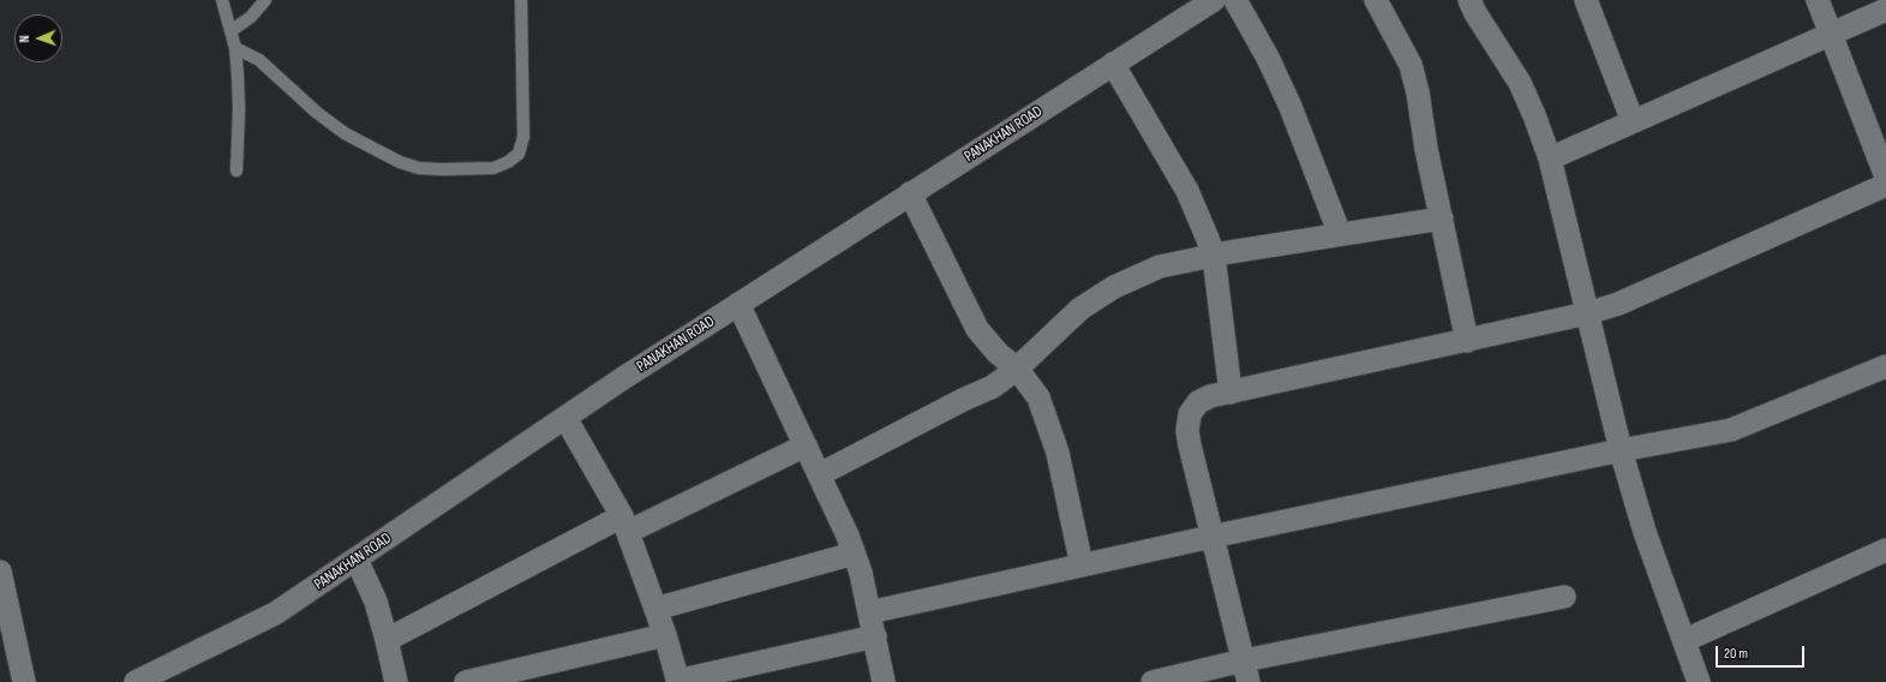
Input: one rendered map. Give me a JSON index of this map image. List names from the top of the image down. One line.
{"streets":{"street":["PANAKHAN ROAD"]},"scale_bar":"20 m","north":"left"}
